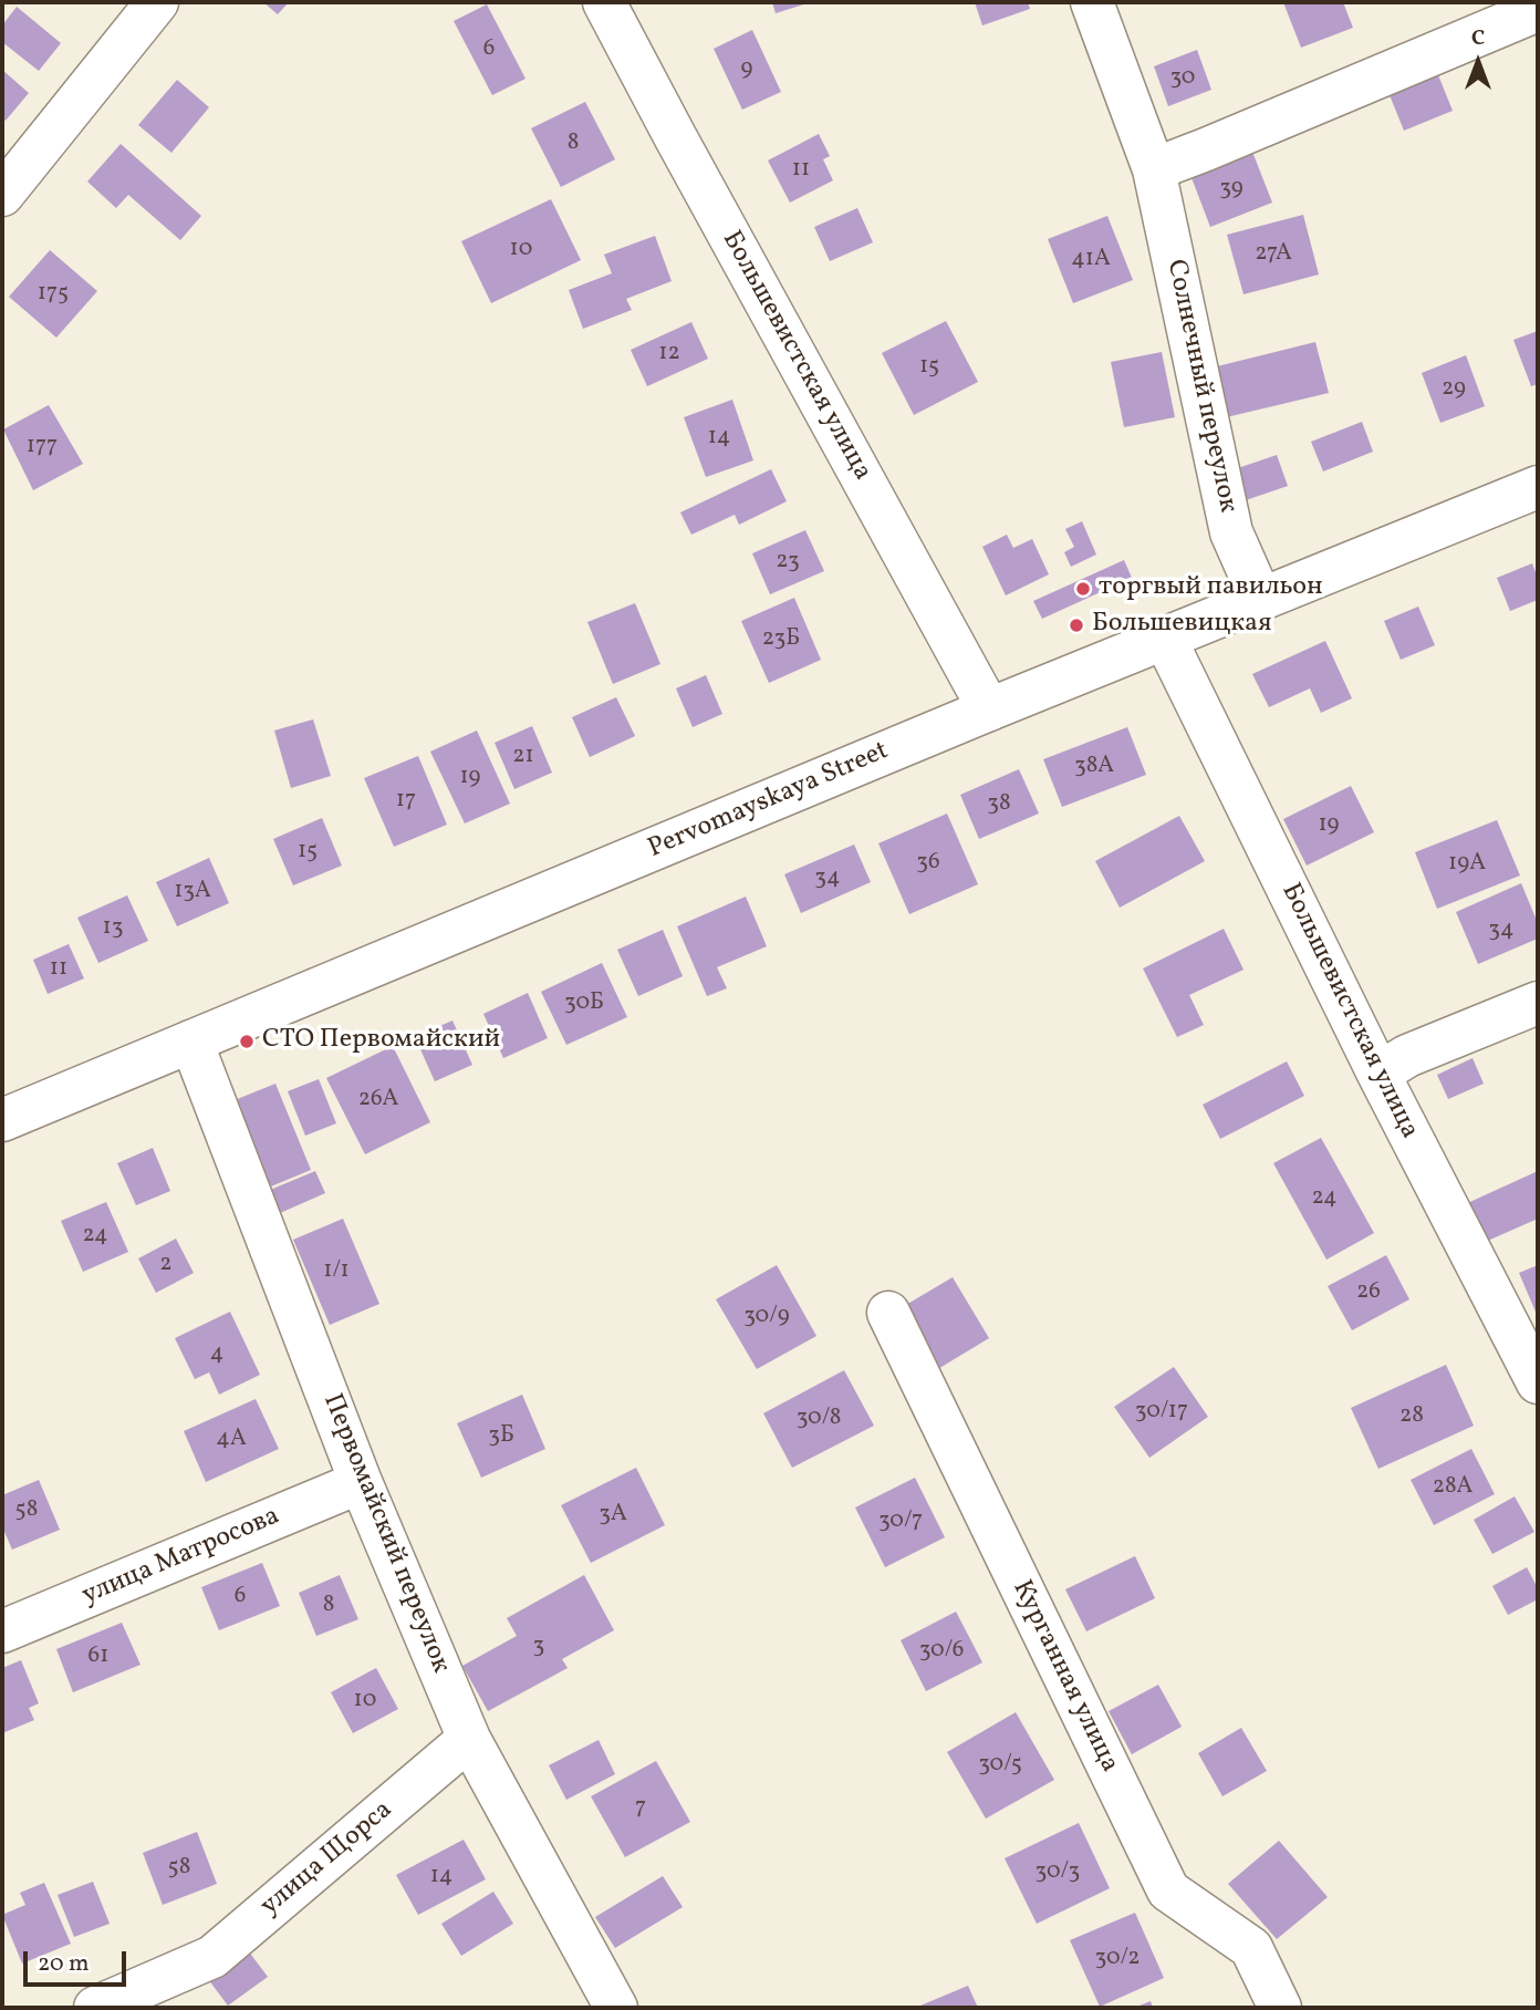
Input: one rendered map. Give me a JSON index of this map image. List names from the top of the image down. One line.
{"streets":{"street":["Большевистская улица","Солнечный переулок","Pervomayskaya Street","Первомайский переулок","улица Матросова","Курганная улица","улица Щорса"]},"crossings":[["Большевистская улица","Pervomayskaya Street"],["Солнечный переулок","Pervomayskaya Street"],["Pervomayskaya Street","Первомайский переулок"],["Первомайский переулок","улица Матросова"],["Первомайский переулок","улица Щорса"]],"places":["торгвый павильон","Большевицкая","СТО Первомайский"],"house_numbers":["6","9","30","8","11","39","10","27А","41А","175","12","15","29","14","177","23","23Б","21","38А","19","17","38","19","15","36","19А","34","13А","13","34","11","30Б","26А","24","24","2","1/1","26","30/9","4","30/17","28","30/8","3Б","4А","28А","58","3А","30/7","6","8","3","30/6","61","10","30/5","7","58","30/3","14","30/2"],"scale_bar":"20 m","north":"top"}
